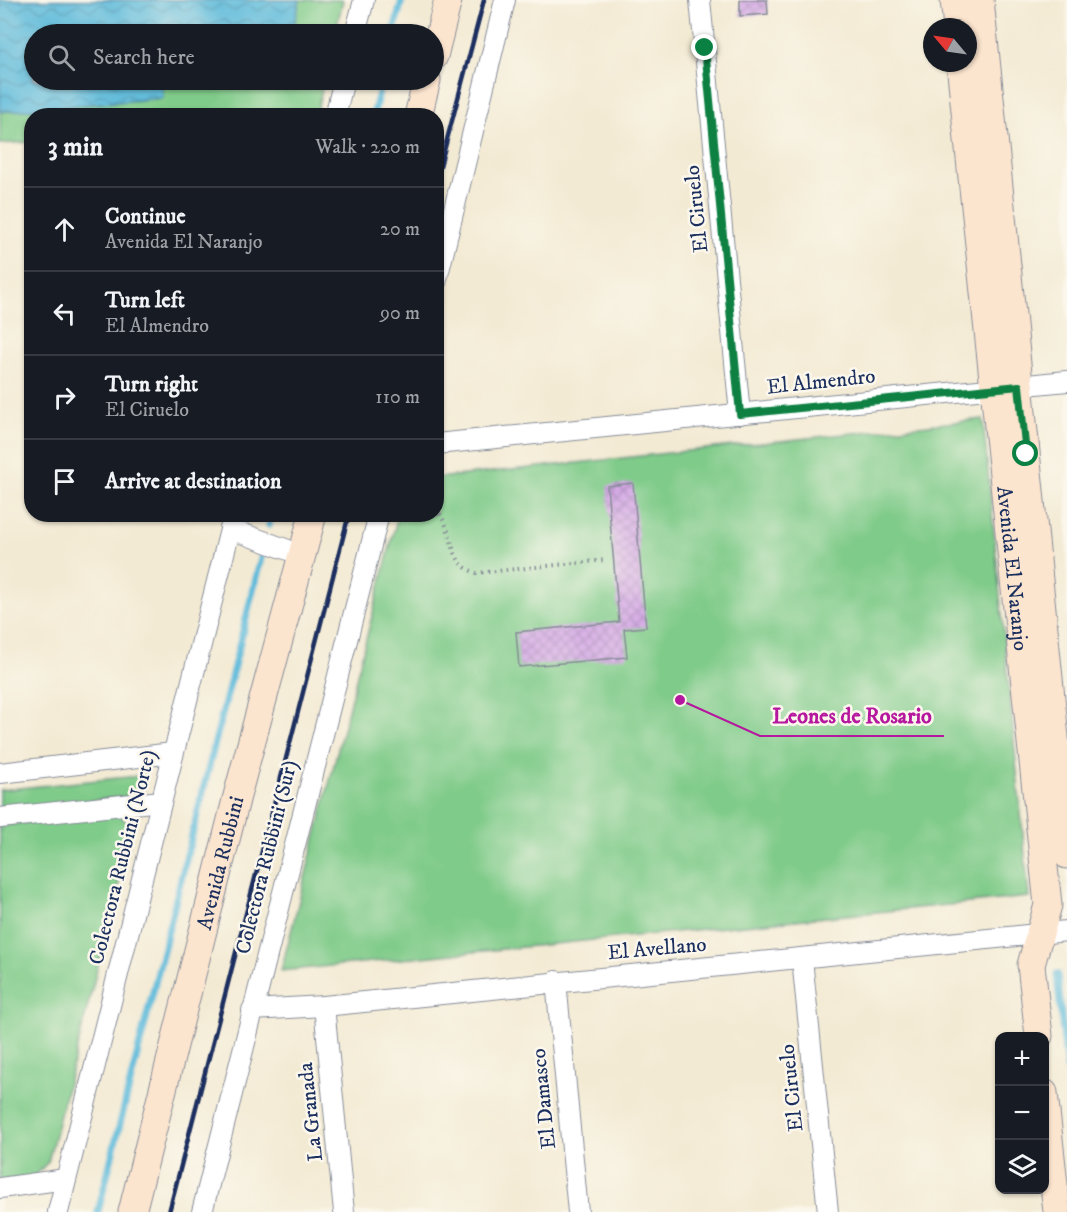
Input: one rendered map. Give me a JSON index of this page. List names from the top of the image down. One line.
{"streets":{"street":["El Ciruelo","El Almendro","Avenida El Naranjo","Colectora Rubbini (Norte)","Colectora Rubbini (Sur)","Avenida Rubbini","El Avellano","El Damasco","La Granada"]},"crossings":[["El Ciruelo","El Almendro"],["El Ciruelo","El Avellano"],["El Almendro","Avenida El Naranjo"],["Avenida El Naranjo","El Avellano"],["Colectora Rubbini (Sur)","El Avellano"],["El Avellano","El Damasco"],["El Avellano","La Granada"]],"places":["Leones de Rosario"],"north":"top left","page":{"search":"Search here","heading":["3 min","Walk · 220 m"],"list":[["Continue","Avenida El Naranjo","20 m"],["Turn left","El Almendro","90 m"],["Turn right","El Ciruelo","110 m"],"Arrive at destination"],"map_buttons":["+","−"]}}
